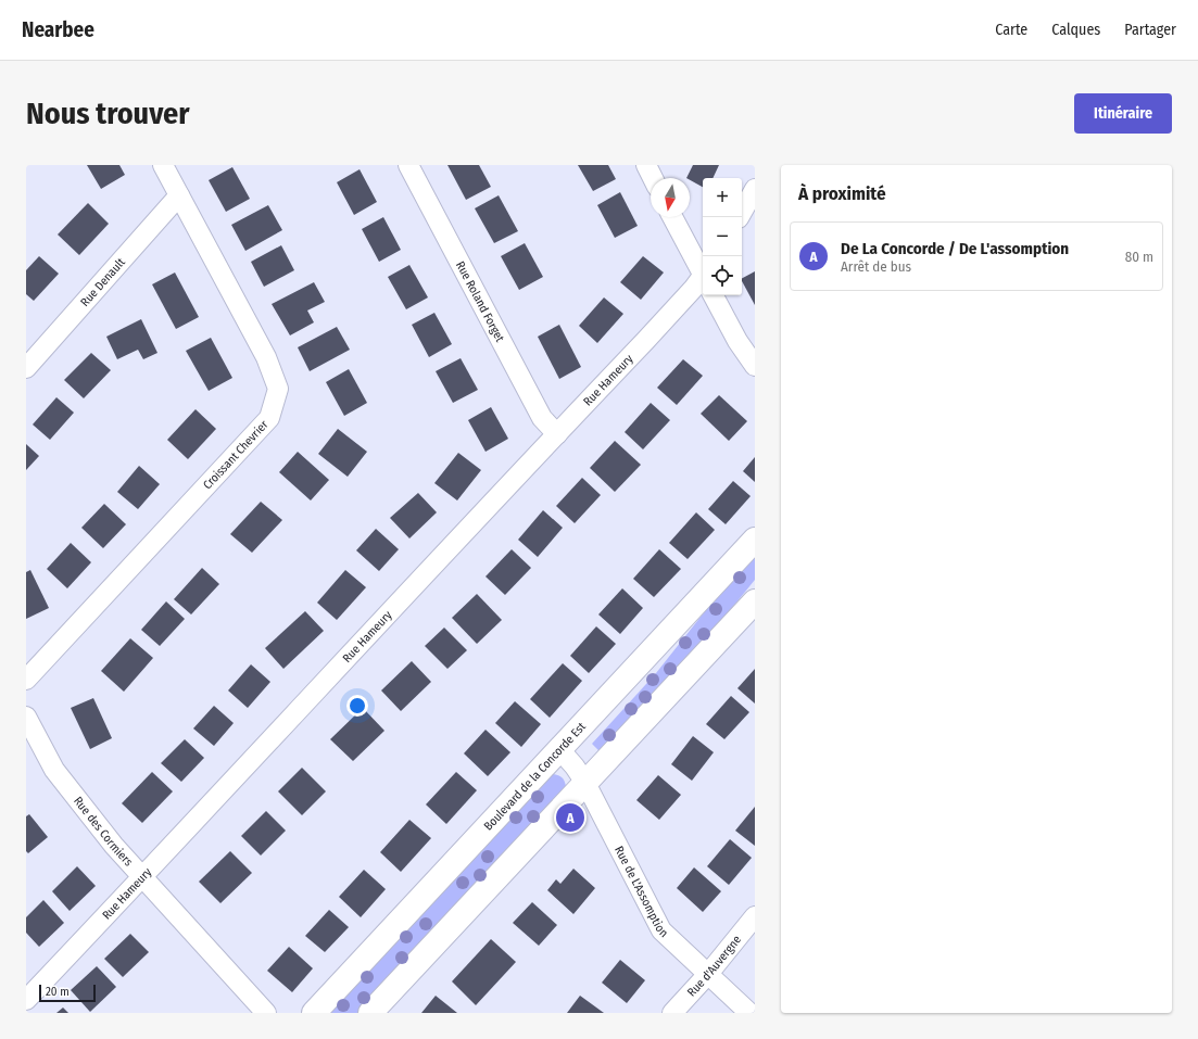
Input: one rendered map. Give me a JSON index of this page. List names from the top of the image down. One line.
{"streets":{"street":["Rue Denault","Rue Roland Forget","Rue Hameury","Croissant Chevrier","Boulevard de la Concorde Est","Rue des Cormiers","Rue de L'Assomption","Rue d'Auvergne"]},"crossings":[["Rue Denault","Croissant Chevrier"],["Rue Roland Forget","Rue Hameury"],["Rue Hameury","Rue des Cormiers"],["Boulevard de la Concorde Est","Rue de L'Assomption"],["Rue de L'Assomption","Rue d'Auvergne"]],"scale_bar":"20 m","north":"bottom","page":{"header":"Nearbee","nav":["Carte","Calques","Partager"],"buttons":"Itinéraire","title":"Nous trouver","heading":"À proximité","map_buttons":["+","−"],"list":[{"mark":"A","name":"De La Concorde / De L'assomption","note":"Arrêt de bus","value":"80 m"}],"pins":"A","scale":"20 m"}}
